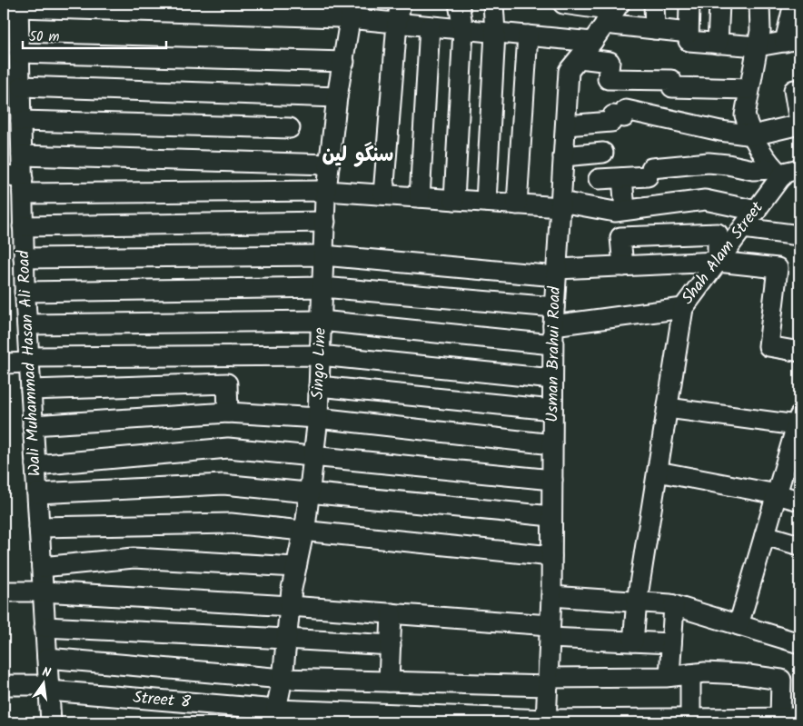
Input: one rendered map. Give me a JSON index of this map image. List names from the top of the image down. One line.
{"streets":{"street":["Shah Alam Street","Usman Brahui Road","Wali Muhammad Hasan Ali Road","Singo Line","Street 8"]},"crossings":[["Shah Alam Street","Usman Brahui Road"],["Usman Brahui Road","Street 8"],["Wali Muhammad Hasan Ali Road","Street 8"],["Singo Line","Street 8"]],"districts":["سنگو لین"],"scale_bar":"50 m","north":"top"}
